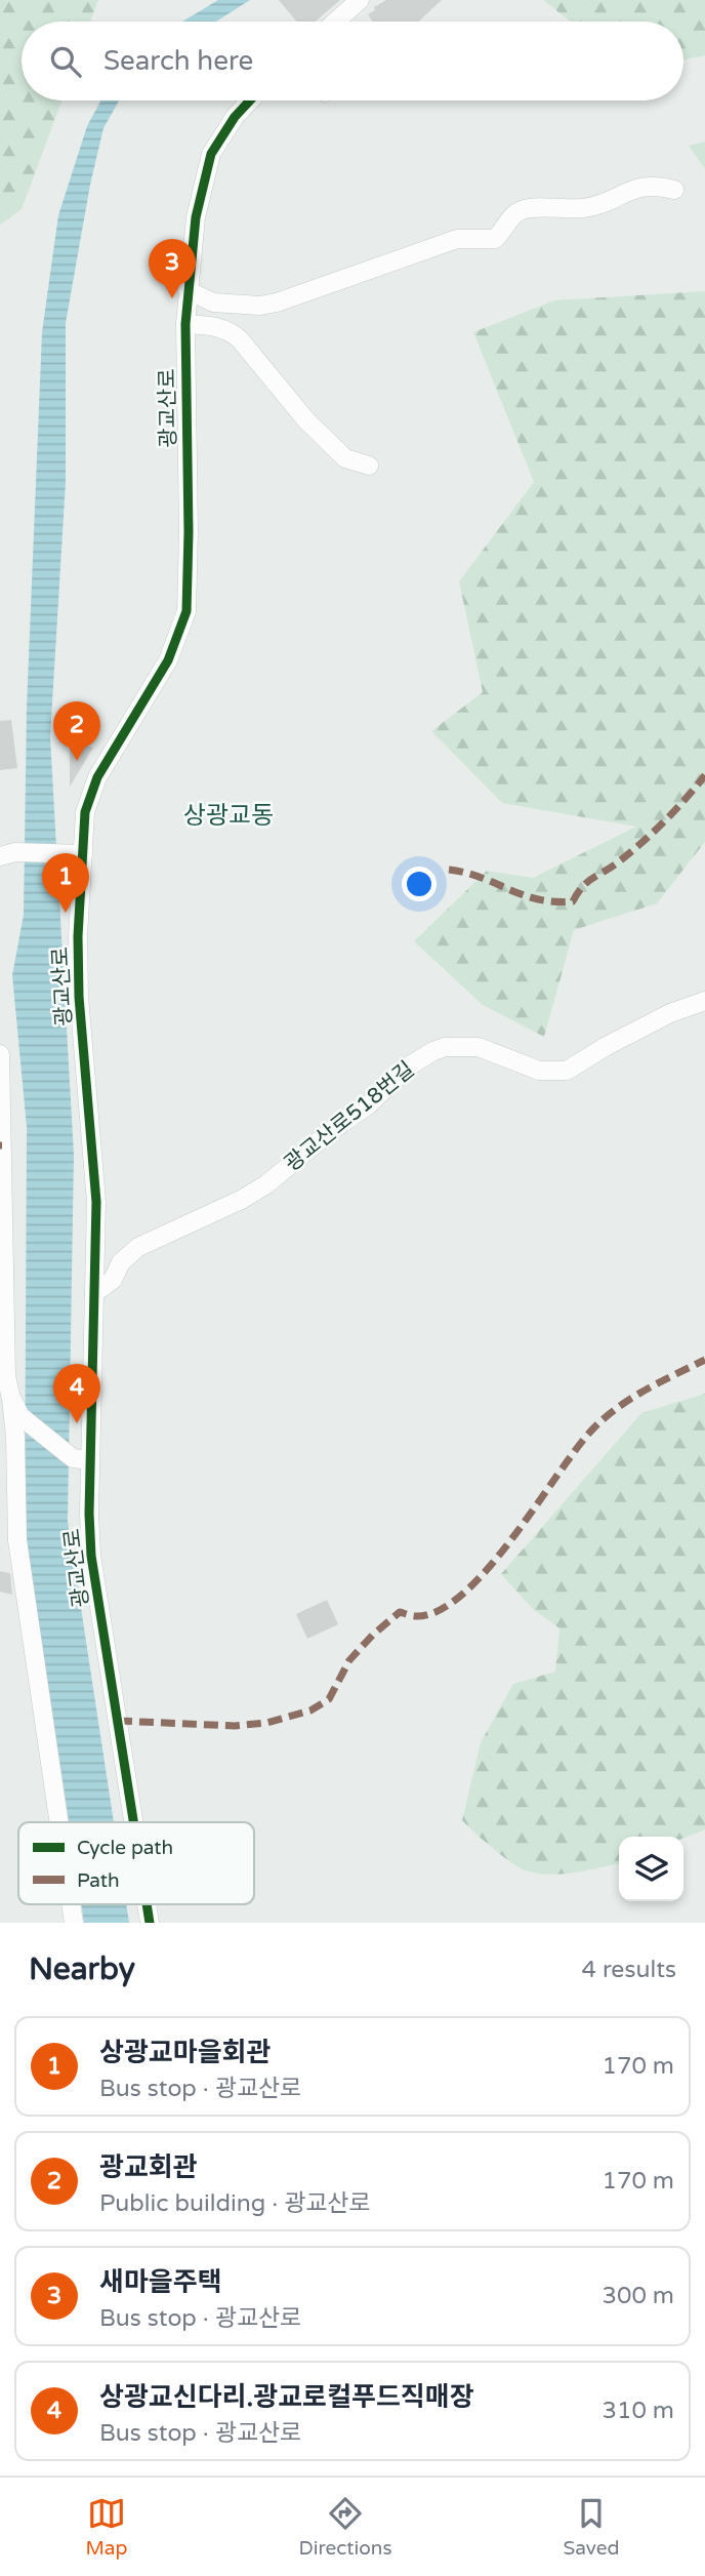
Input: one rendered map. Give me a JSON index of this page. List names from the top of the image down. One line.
{"streets":{"street":["광교산로","광교산로518번길"]},"crossings":[["광교산로","광교산로518번길"]],"districts":["상광교동"],"legend":["Cycle path","Path"],"page":{"search":"Search here","pins":["3","2","1","4"],"heading":["Nearby","4 results"],"list":[{"mark":"1","name":"상광교마을회관","note":"Bus stop · 광교산로","value":"170 m"},{"mark":"2","name":"광교회관","note":"Public building · 광교산로","value":"170 m"},{"mark":"3","name":"새마을주택","note":"Bus stop · 광교산로","value":"300 m"},{"mark":"4","name":"상광교신다리.광교로컬푸드직매장","note":"Bus stop · 광교산로","value":"310 m"}],"nav":["Map","Directions","Saved"]}}
